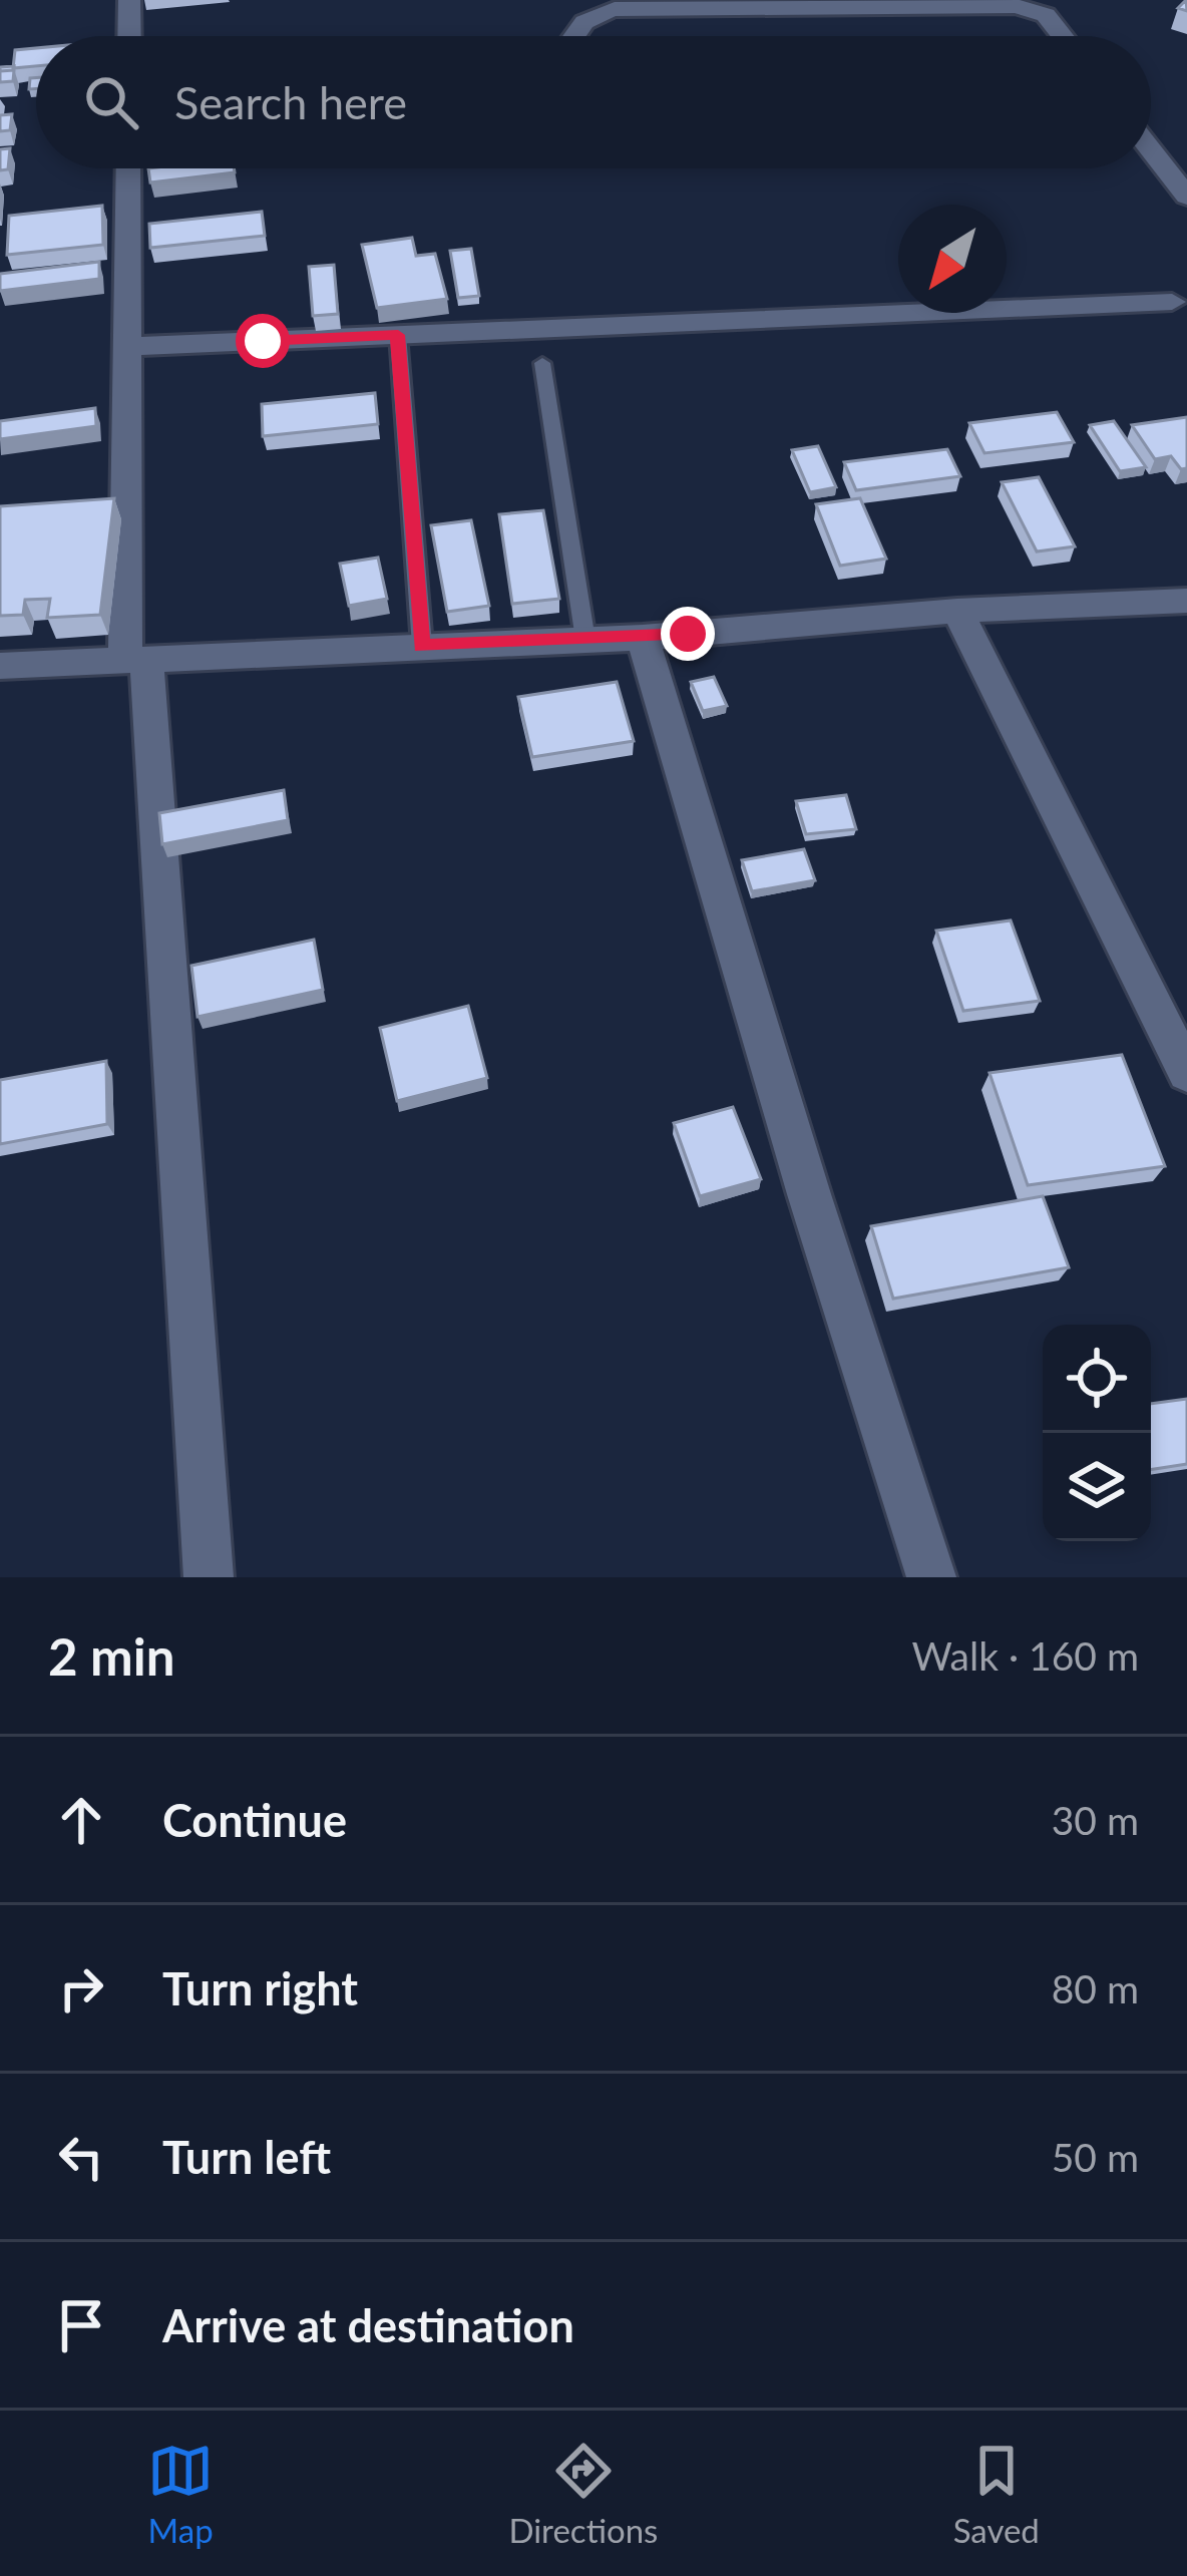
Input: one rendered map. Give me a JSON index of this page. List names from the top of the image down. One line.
{"north":"bottom left","page":{"search":"Search here","heading":["2 min","Walk · 160 m"],"list":[["Continue","30 m"],["Turn right","80 m"],["Turn left","50 m"],"Arrive at destination"],"nav":["Map","Directions","Saved"]}}
